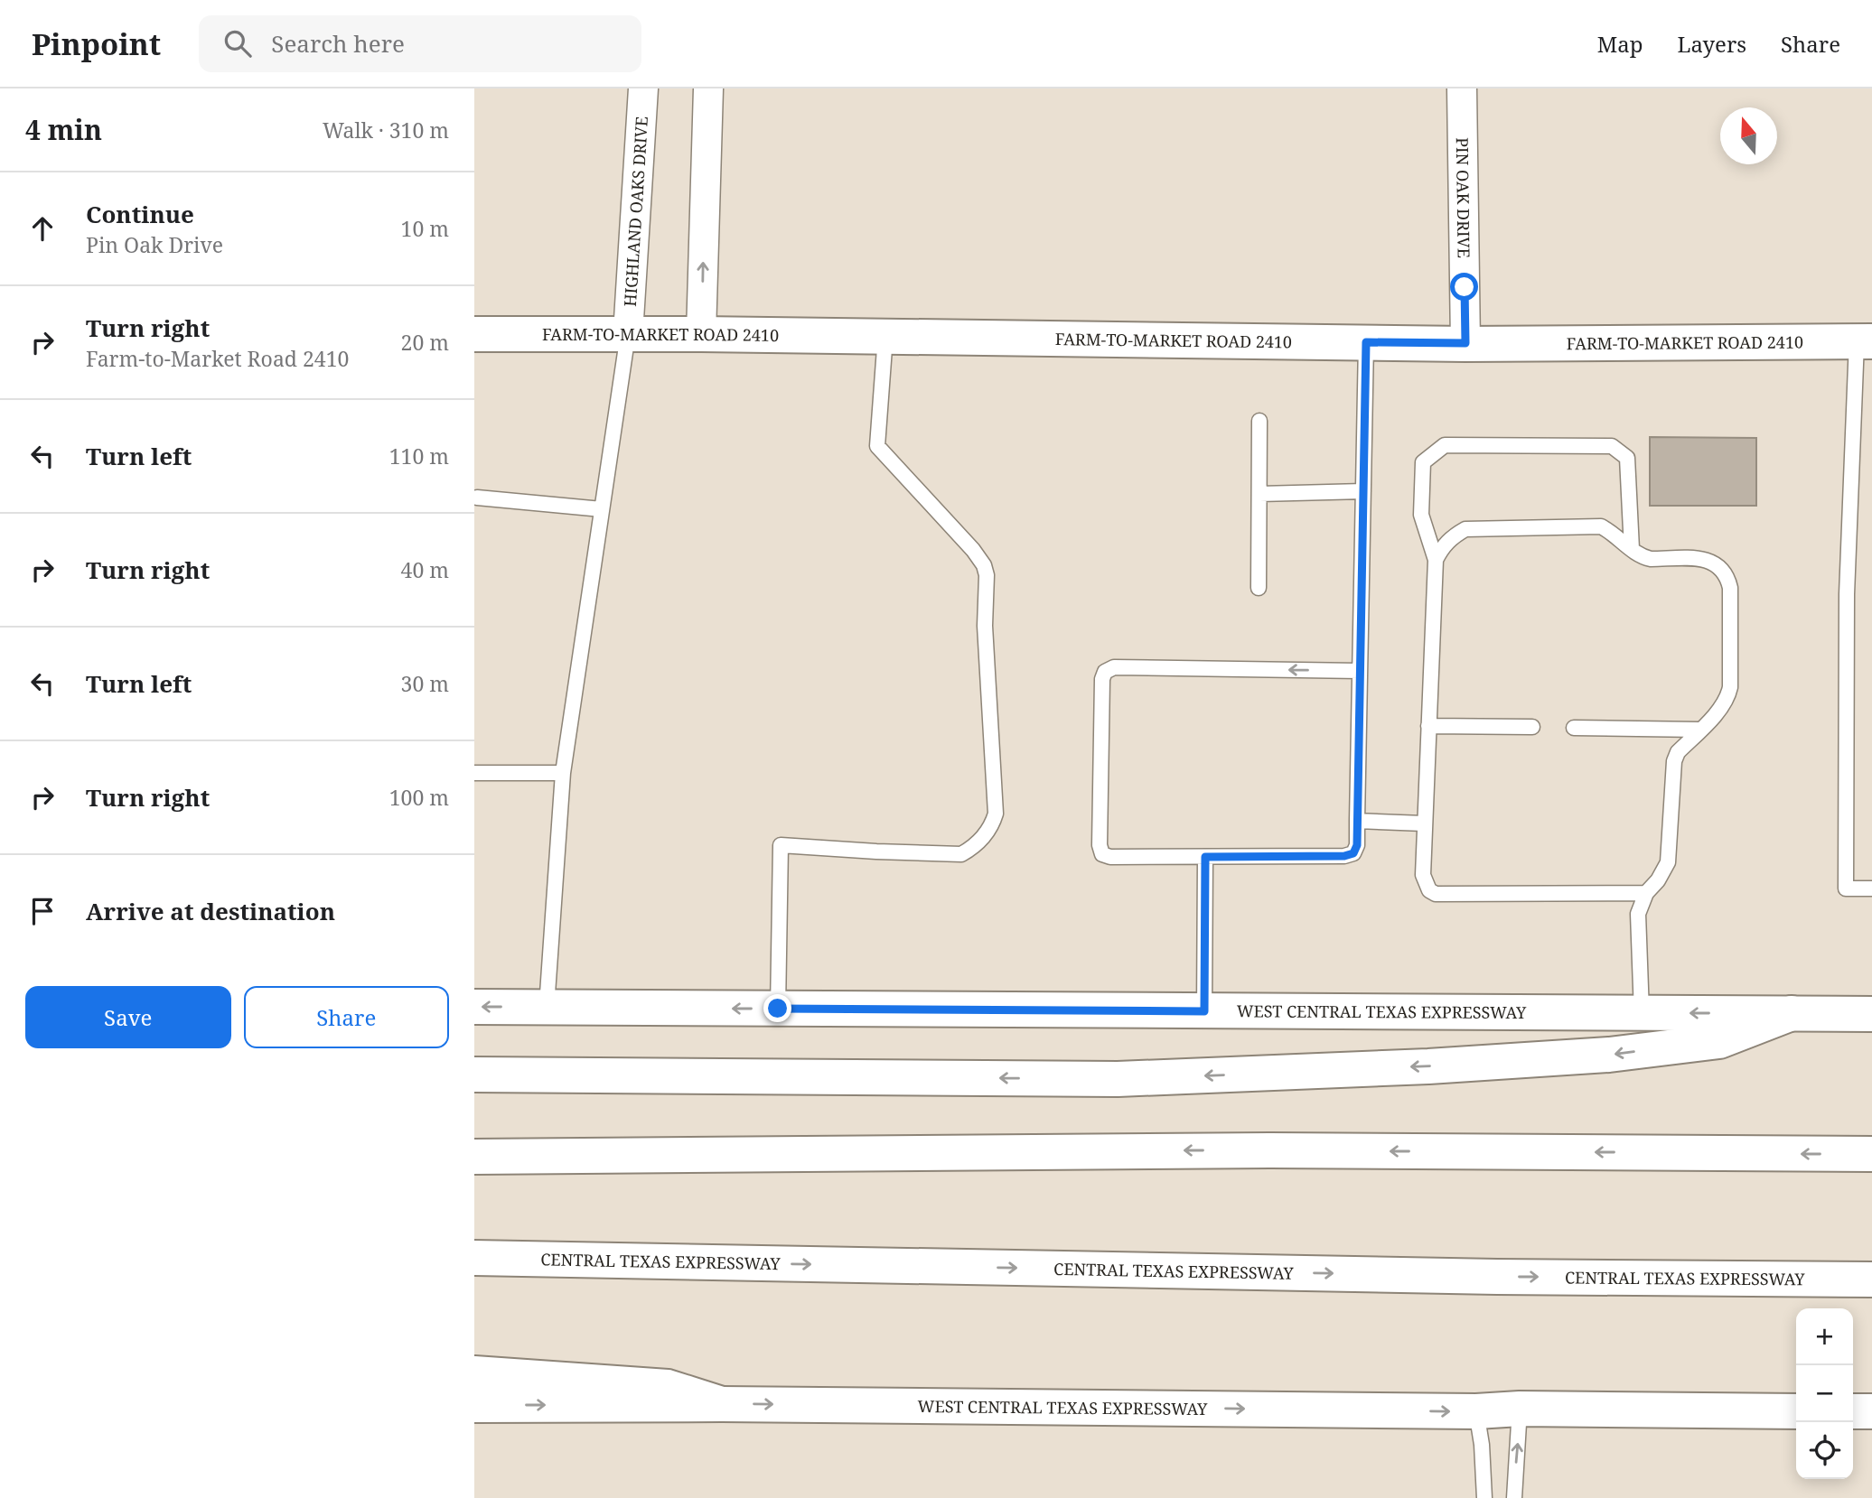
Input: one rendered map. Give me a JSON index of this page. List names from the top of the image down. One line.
{"streets":{"main road":["FARM-TO-MARKET ROAD 2410","WEST CENTRAL TEXAS EXPRESSWAY","CENTRAL TEXAS EXPRESSWAY"],"street":["PIN OAK DRIVE","HIGHLAND OAKS DRIVE"]},"crossings":[["PIN OAK DRIVE","FARM-TO-MARKET ROAD 2410"],["HIGHLAND OAKS DRIVE","FARM-TO-MARKET ROAD 2410"]],"north":"top","page":{"header":"Pinpoint","search":"Search here","nav":["Map","Layers","Share"],"heading":["4 min","Walk · 310 m"],"list":[["Continue","Pin Oak Drive","10 m"],["Turn right","Farm-to-Market Road 2410","20 m"],["Turn left","110 m"],["Turn right","40 m"],["Turn left","30 m"],["Turn right","100 m"],"Arrive at destination"],"buttons":["Save","Share"],"map_buttons":["+","−"]}}
